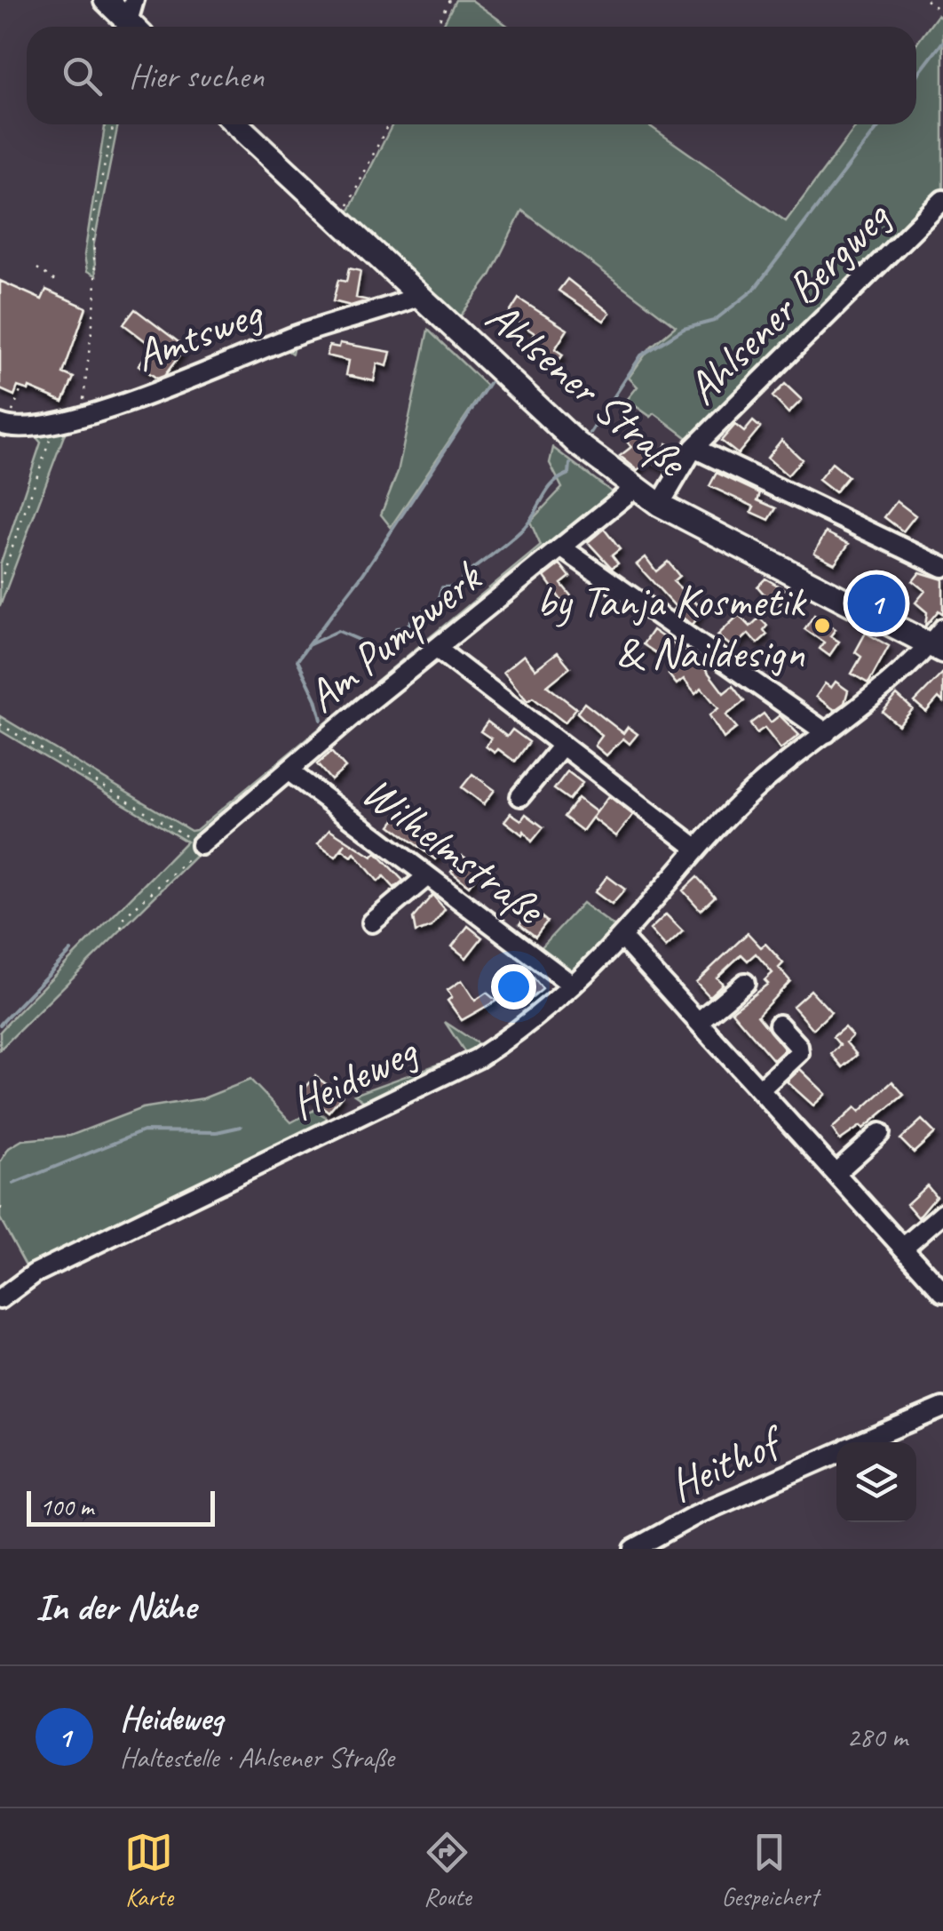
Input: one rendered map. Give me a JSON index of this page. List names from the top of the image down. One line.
{"streets":{"main road":["Ahlsener Straße"],"street":["Ahlsener Bergweg","Amtsweg","Am Pumpwerk","Wilhelmstraße","Heideweg","Heithof"]},"crossings":[["Ahlsener Bergweg","Ahlsener Straße"],["Amtsweg","Ahlsener Straße"],["Ahlsener Straße","Am Pumpwerk"],["Ahlsener Straße","Heideweg"],["Am Pumpwerk","Wilhelmstraße"],["Wilhelmstraße","Heideweg"]],"places":["by Tanja Kosmetik & Naildesign"],"scale_bar":"100 m","page":{"search":"Hier suchen","pins":"1","scale":"100 m","heading":"In der Nähe","list":[{"mark":"1","name":"Heideweg","note":"Haltestelle · Ahlsener Straße","value":"280 m"}],"nav":["Karte","Route","Gespeichert"]}}
